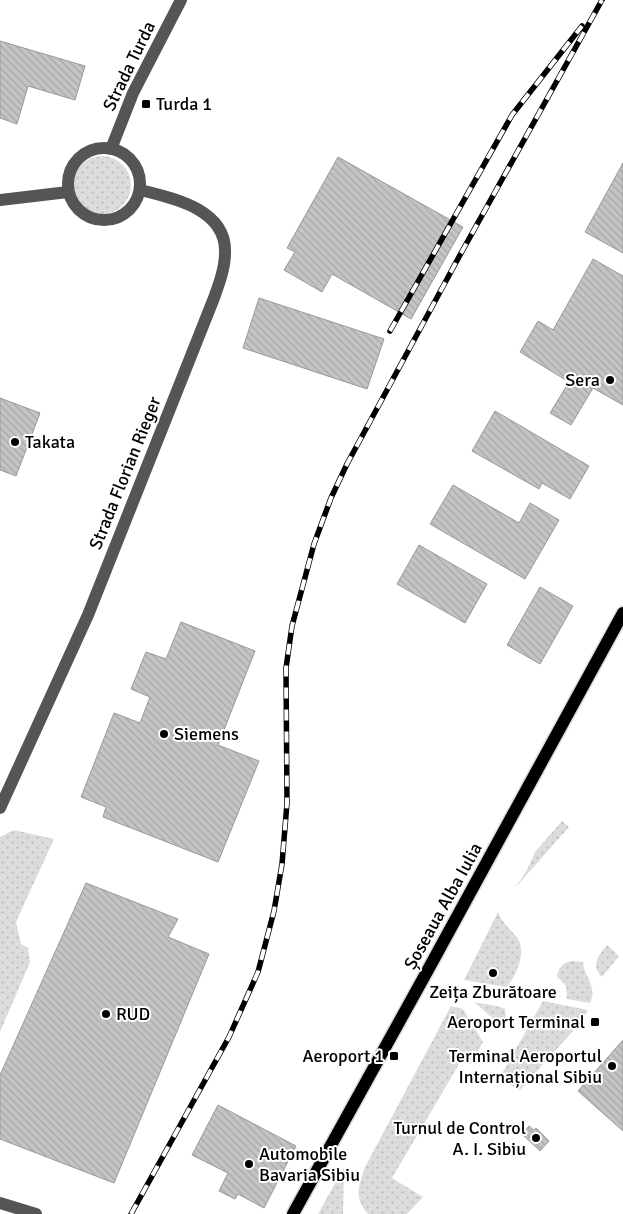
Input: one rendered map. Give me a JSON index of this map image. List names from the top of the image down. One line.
{"streets":{"main road":["Șoseaua Alba Iulia"],"street":["Strada Turda","Strada Florian Rieger"]},"crossings":[["Strada Turda","Strada Florian Rieger"]],"places":{"transit":["Turda 1","Aeroport Terminal","Aeroport 1"],"other":["Sera","Takata","Siemens","Zeița Zburătoare","RUD","Terminal Aeroportul Internațional Sibiu","Turnul de Control A. I. Sibiu","Automobile Bavaria Sibiu"]}}
